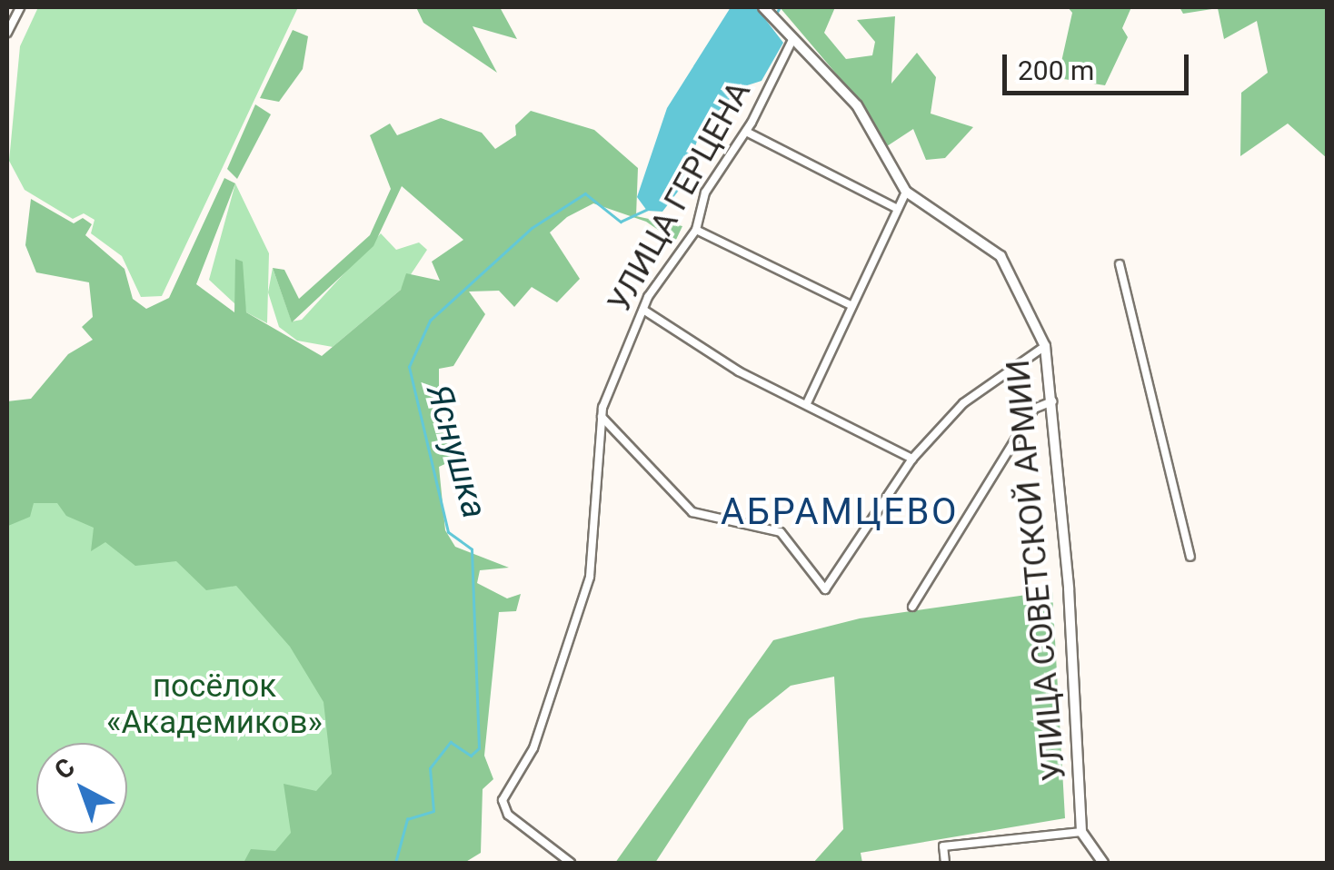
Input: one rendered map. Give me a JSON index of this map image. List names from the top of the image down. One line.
{"streets":{"street":["УЛИЦА ГЕРЦЕНА","УЛИЦА СОВЕТСКОЙ АРМИИ"]},"crossings":[["УЛИЦА ГЕРЦЕНА","УЛИЦА СОВЕТСКОЙ АРМИИ"]],"districts":["АБРАМЦЕВО"],"water":["Яснушка"],"parks":["посёлок «Академиков»"],"scale_bar":"200 m","north":"top left"}
